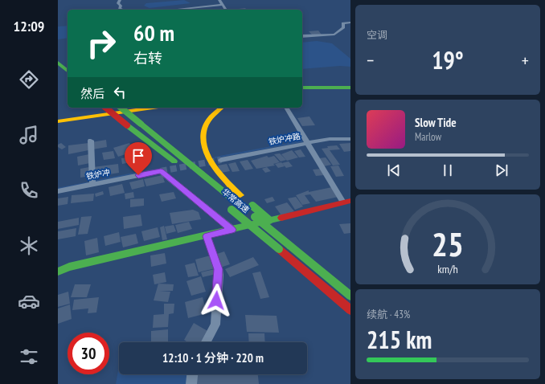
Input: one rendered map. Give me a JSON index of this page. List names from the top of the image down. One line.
{"streets":{"main road":["华常高速"],"street":["铁炉冲路","铁炉冲"]},"page":{"tabs":"12:09","tile":["空调",["续航 · 43%","215 km"]],"turn":["60 m","右转"],"heat":["−","19°","+"],"then":"然后","song":["Slow Tide","Marlow"],"limit":"30","trip":"12:10 · 1 分钟 · 220 m","gauge":["25","km/h"]}}
